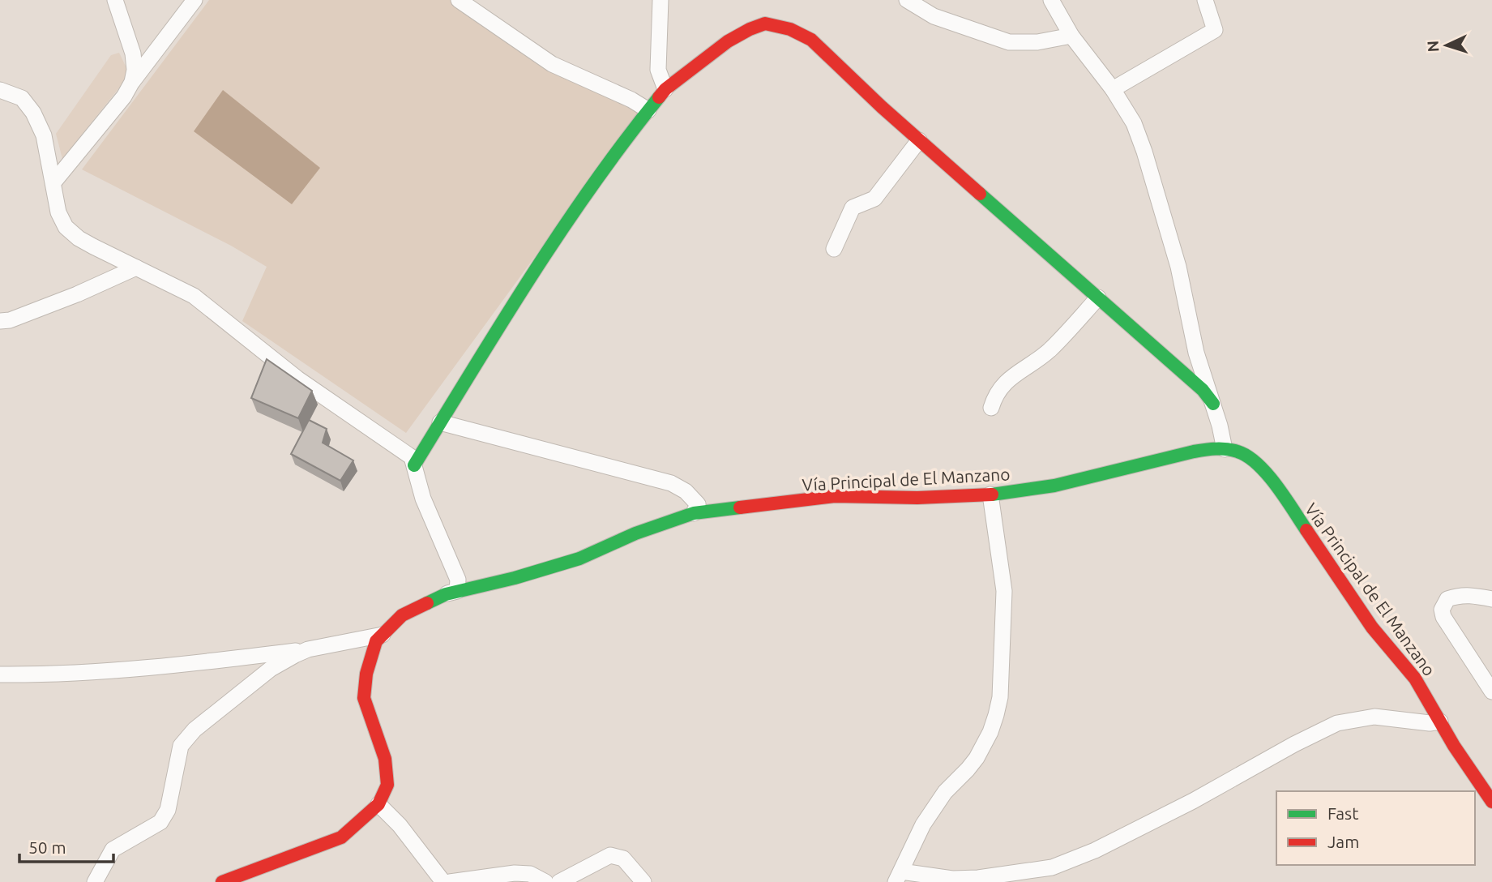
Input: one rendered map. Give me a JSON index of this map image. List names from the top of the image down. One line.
{"streets":{"main road":["Vía Principal de El Manzano"]},"legend":["Fast","Jam"],"scale_bar":"50 m","north":"left"}
